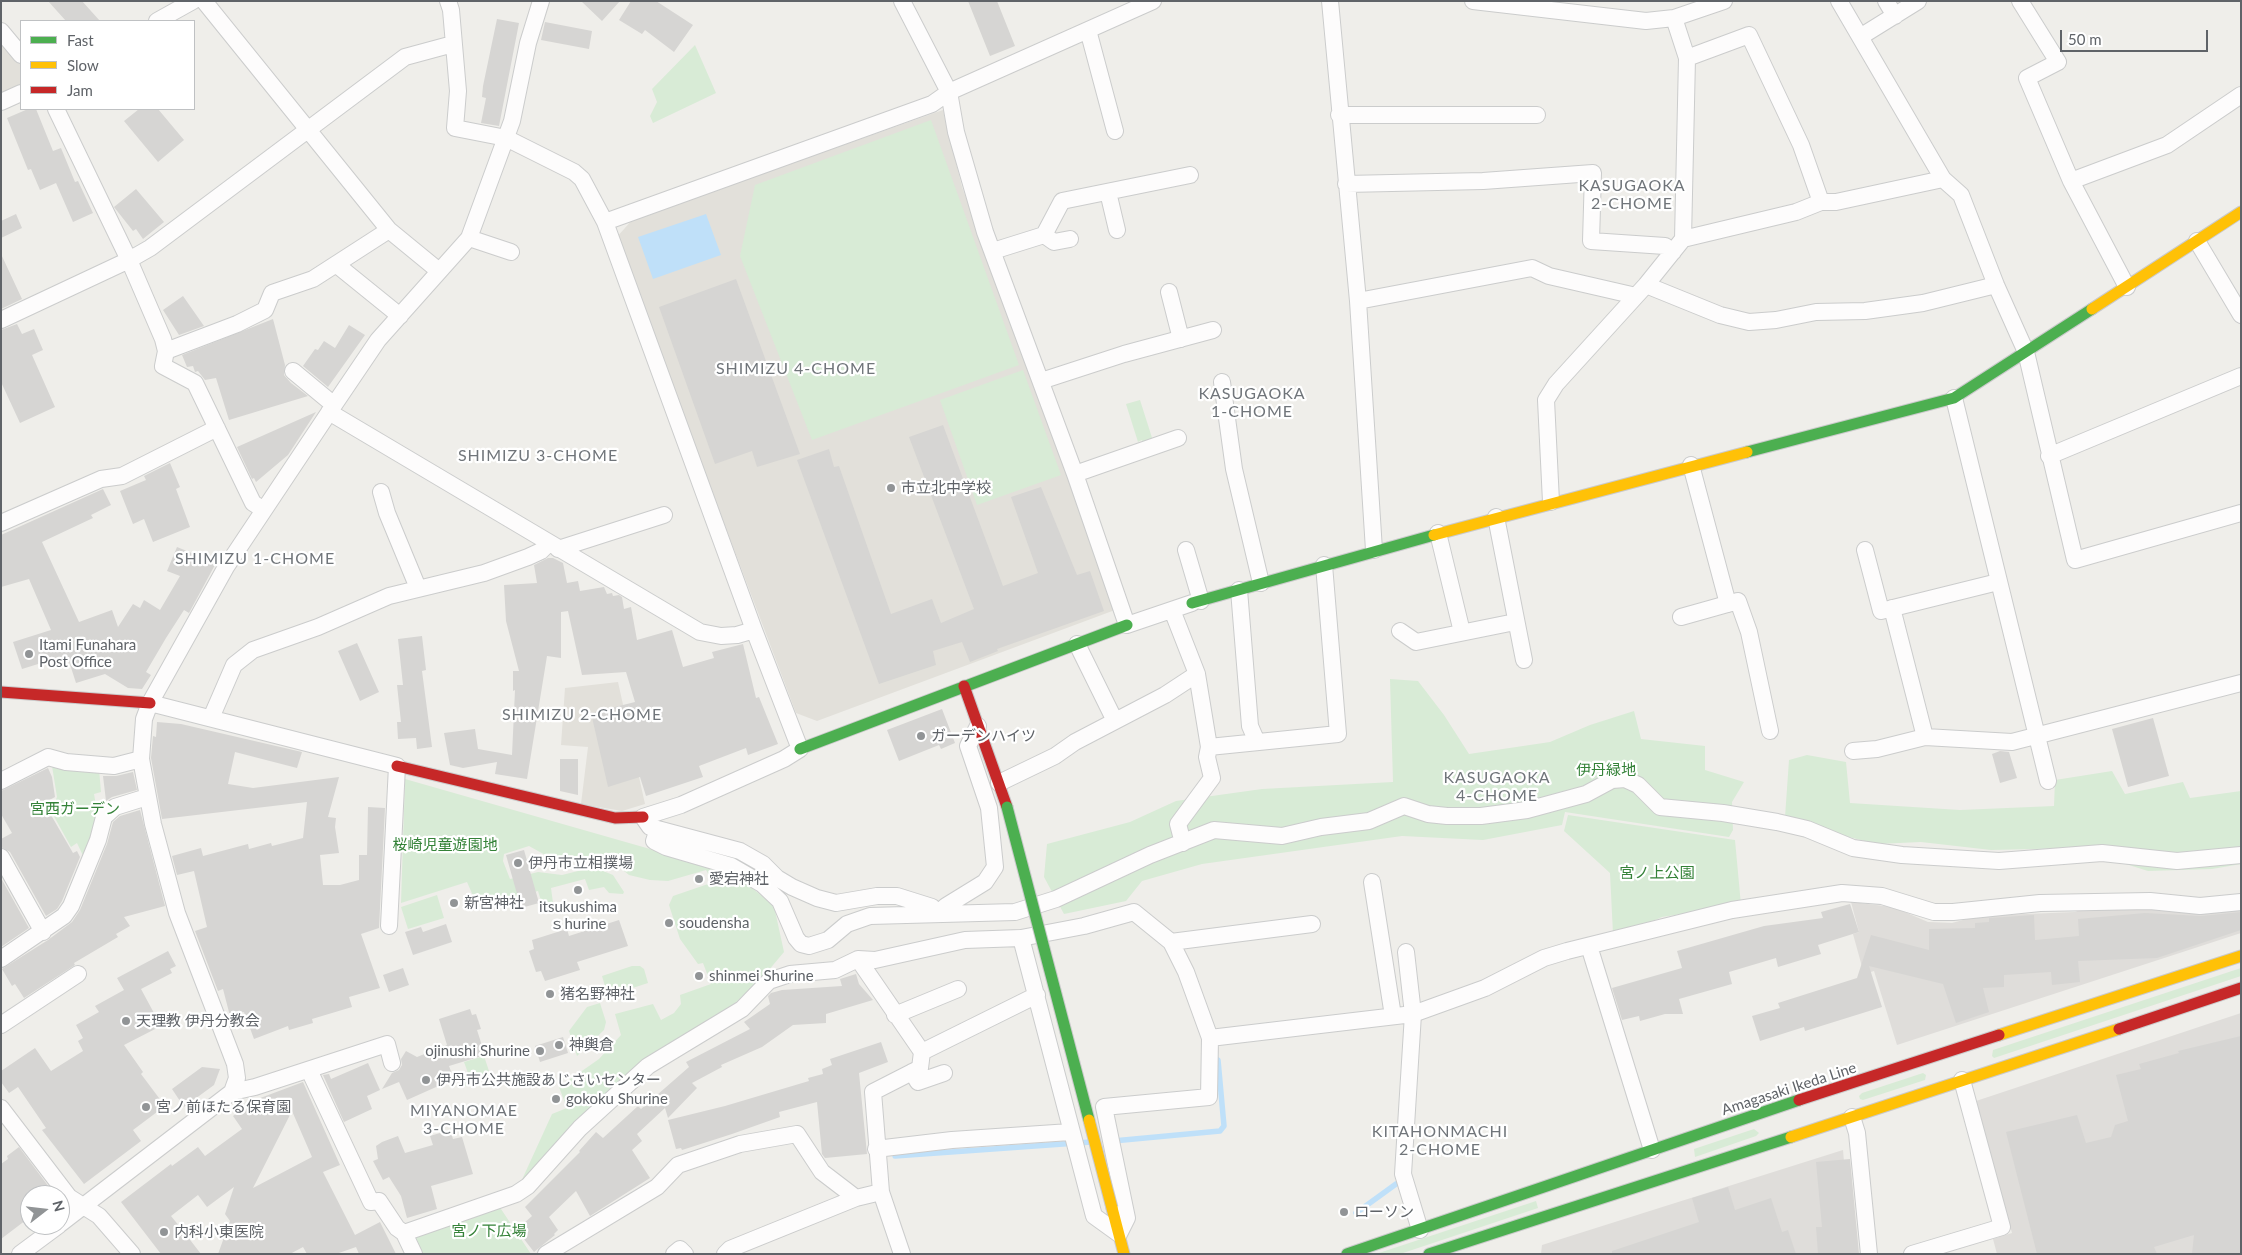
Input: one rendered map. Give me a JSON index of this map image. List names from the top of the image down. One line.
{"streets":{"street":["Amagasaki Ikeda Line"]},"districts":["KASUGAOKA 2-CHOME","SHIMIZU 4-CHOME","KASUGAOKA 1-CHOME","SHIMIZU 3-CHOME","SHIMIZU 1-CHOME","SHIMIZU 2-CHOME","KASUGAOKA 4-CHOME","MIYANOMAE 3-CHOME","KITAHONMACHI 2-CHOME"],"parks":["伊丹緑地","宮西ガーデン","桜崎児童遊園地","宮ノ上公園","宮ノ下広場"],"places":["市立北中学校","Itami Funahara Post Office","ガーデンハイツ","伊丹市立相撲場","愛宕神社","itsukushima ｓhurine","新宮神社","soudensha","shinmei Shurine","猪名野神社","天理教 伊丹分教会","神輿倉","ojinushi Shurine","伊丹市公共施設あじさいセンター","gokoku Shurine","宮ノ前ほたる保育園","ローソン","内科小東医院"],"legend":["Fast","Slow","Jam"],"scale_bar":"50 m","north":"right"}
